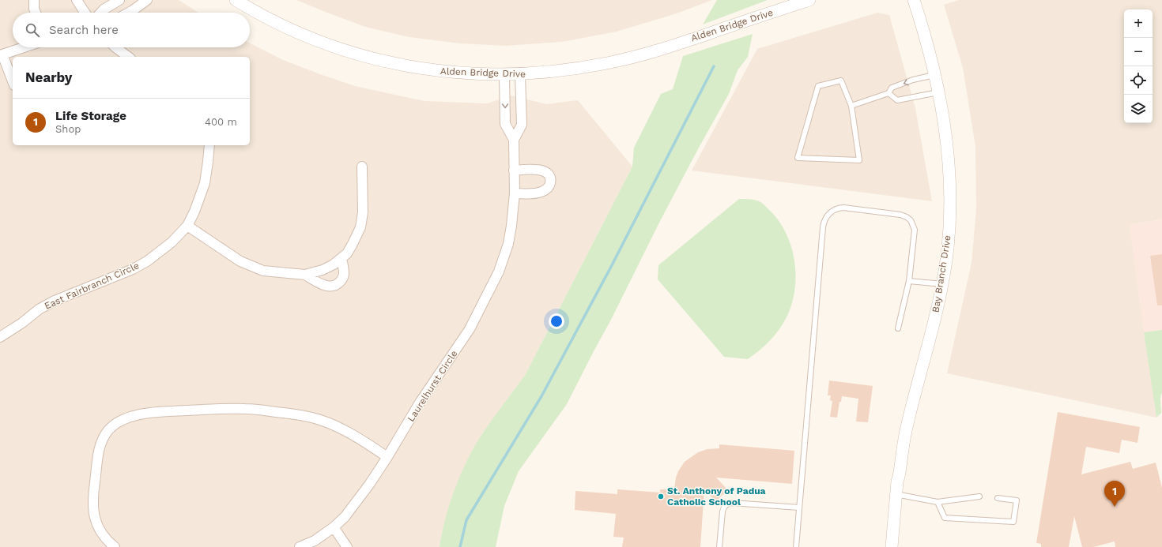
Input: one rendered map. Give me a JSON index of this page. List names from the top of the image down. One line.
{"streets":{"street":["Alden Bridge Drive","Bay Branch Drive","East Fairbranch Circle","Laurelhurst Circle"]},"crossings":[["Alden Bridge Drive","Laurelhurst Circle"]],"places":["St. Anthony of Padua Catholic School"],"page":{"map_buttons":["+","−"],"search":"Search here","heading":"Nearby","list":[{"mark":"1","name":"Life Storage","note":"Shop","value":"400 m"}],"pins":"1"}}
